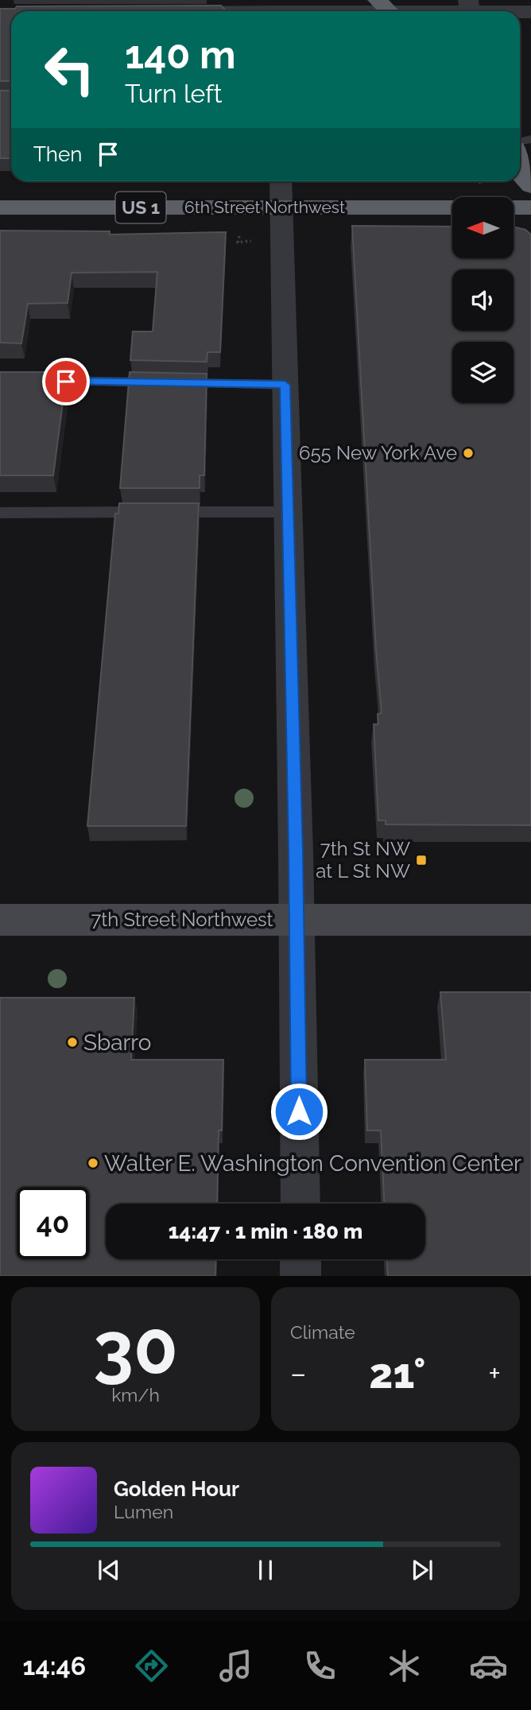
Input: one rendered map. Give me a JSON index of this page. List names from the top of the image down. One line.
{"streets":{"highway":["US 1","6th Street Northwest"],"main road":["7th Street Northwest"]},"places":{"other":["655 New York Ave","Sbarro","Walter E. Washington Convention Center"],"transit":["7th St NW at L St NW"]},"north":"left","page":{"turn":["140 m","Turn left"],"then":"Then","limit":"40","trip":"14:47 · 1 min · 180 m","tile":[["30","km/h"],"Climate"],"heat":["−","21°","+"],"song":["Golden Hour","Lumen"],"tabs":"14:46"}}
